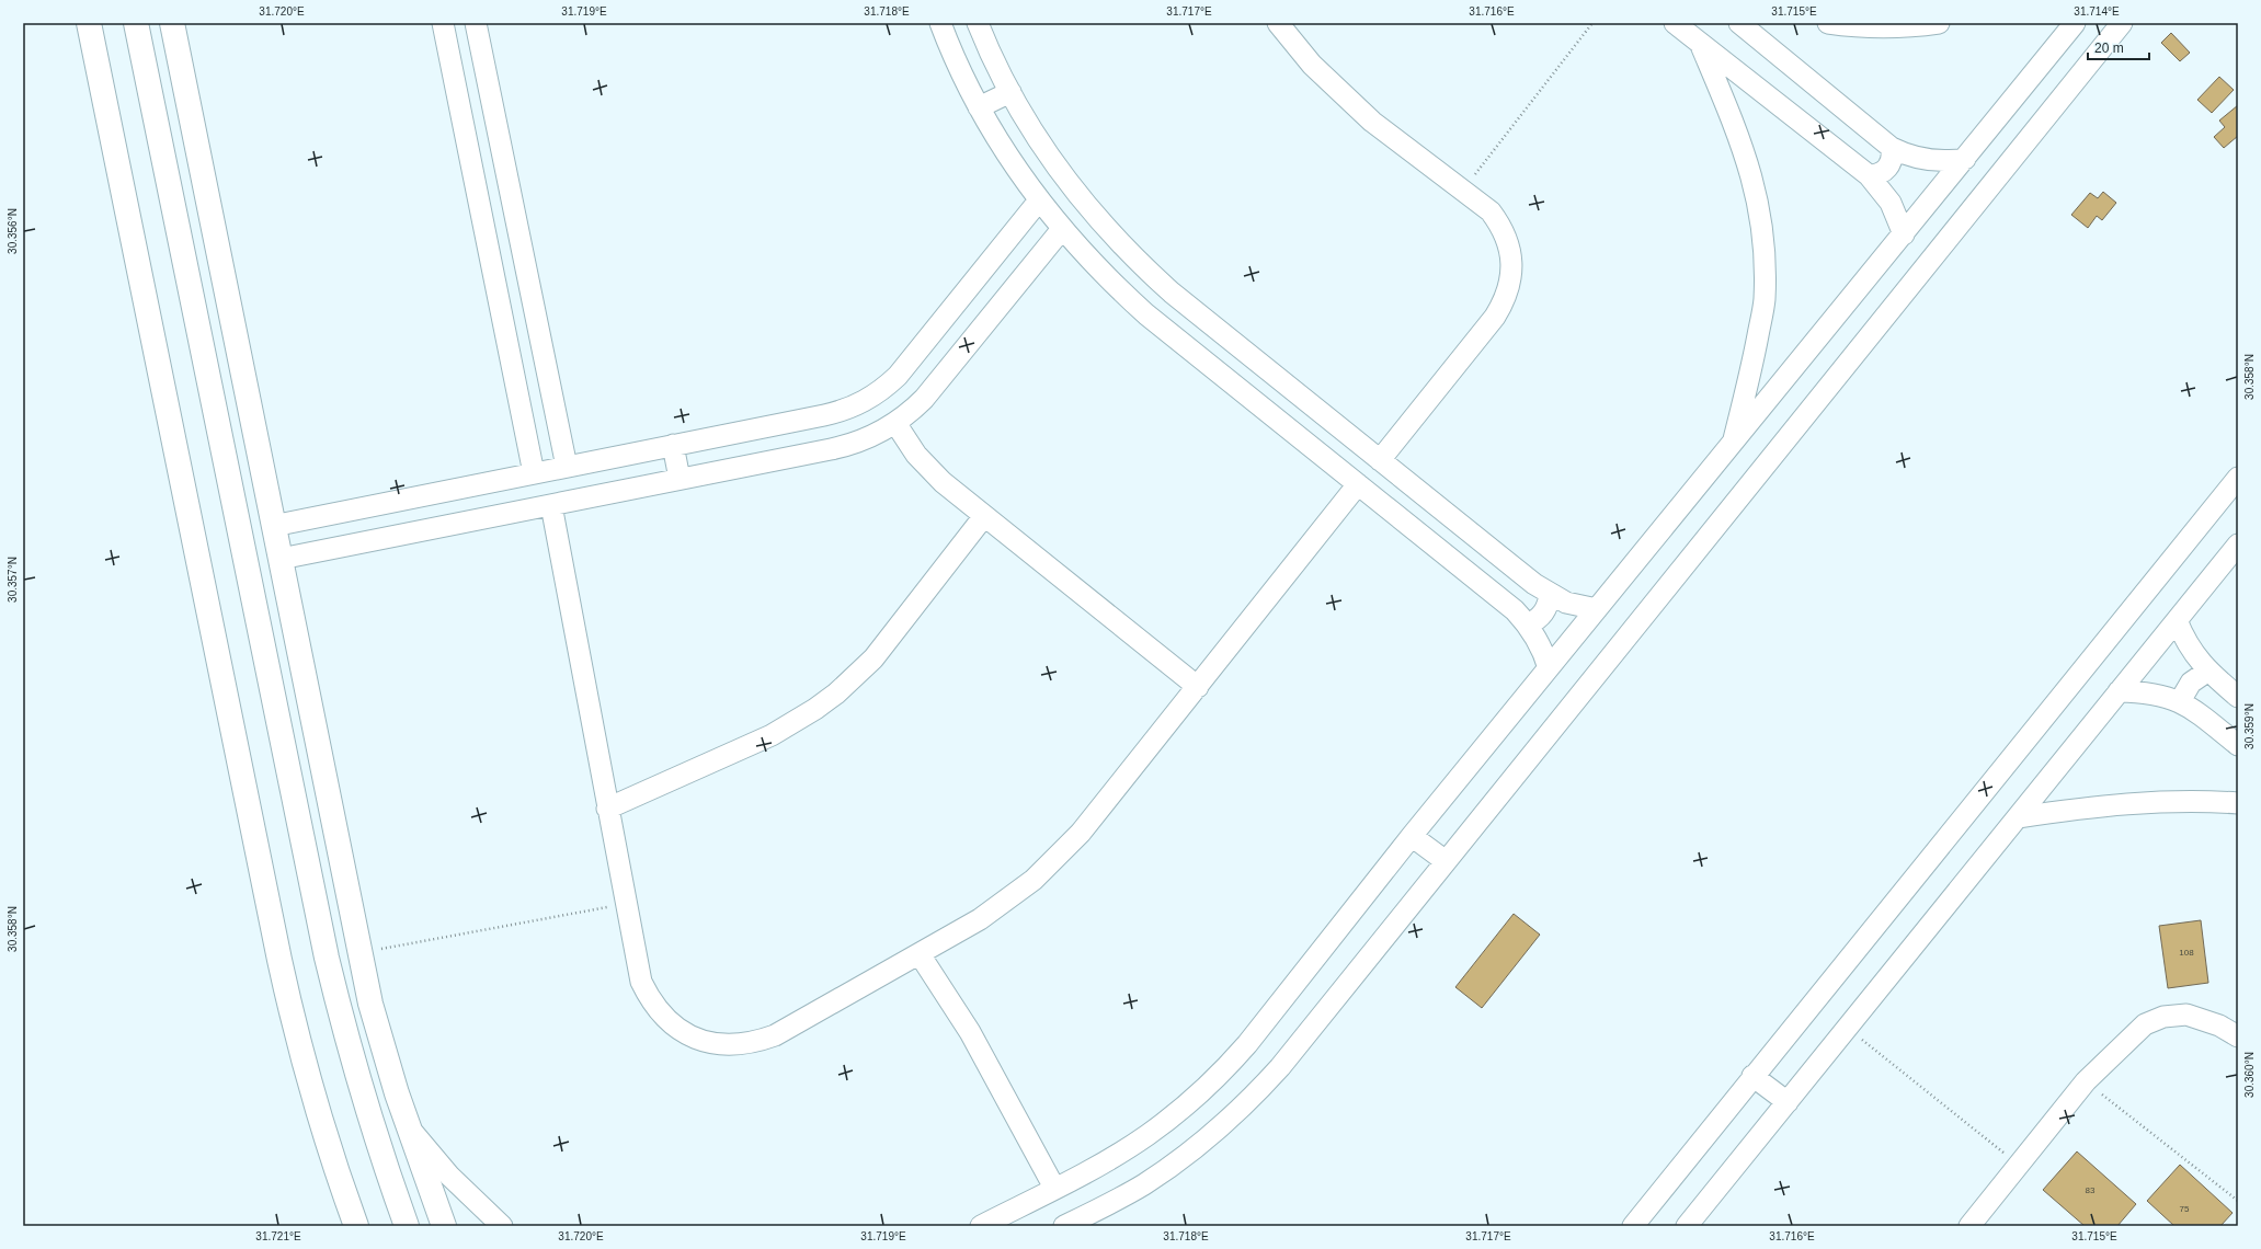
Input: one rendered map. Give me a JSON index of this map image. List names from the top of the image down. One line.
{"house_numbers":["108","83","75"],"scale_bar":"20 m","coordinates":["31.720°E","31.719°E","31.718°E","31.717°E","31.716°E","31.715°E","31.714°E","30.356°N","30.358°N","30.357°N","30.359°N","30.360°N","31.721°E"]}
